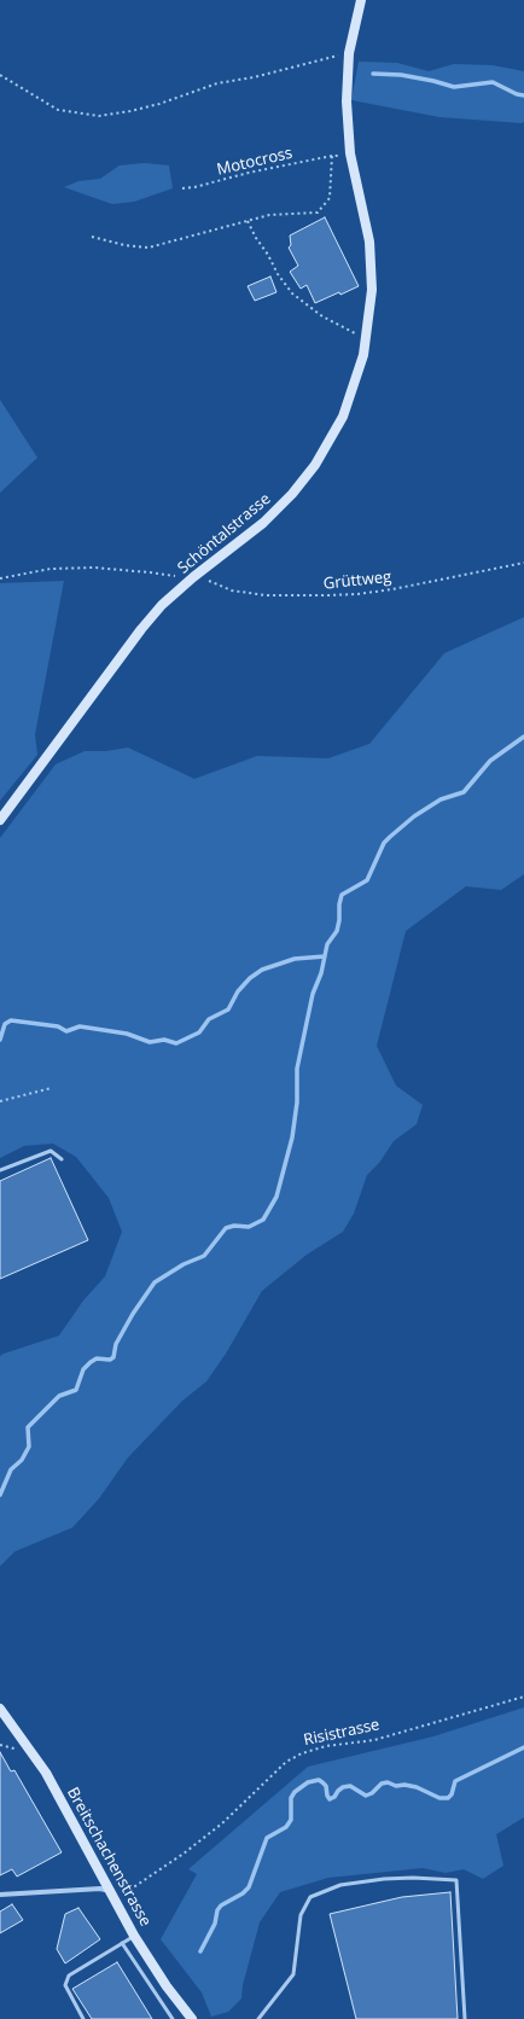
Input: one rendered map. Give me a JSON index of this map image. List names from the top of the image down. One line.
{"streets":{"street":["Schöntalstrasse","Breitschachenstrasse"],"path":["Motocross","Grüttweg","Risistrasse"]},"crossings":[["Motocross","Schöntalstrasse"],["Schöntalstrasse","Grüttweg"]]}
